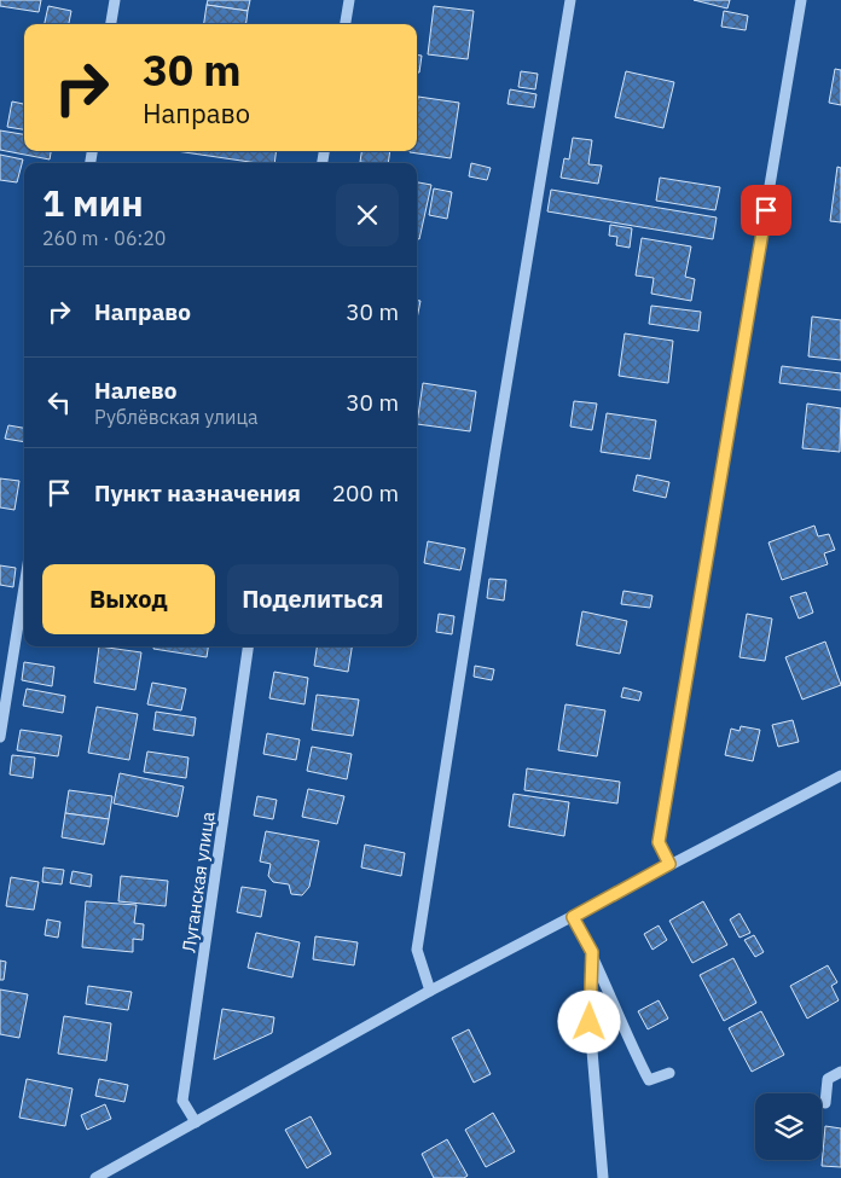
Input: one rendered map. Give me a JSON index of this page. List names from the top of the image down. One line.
{"streets":{"street":["Луганская улица"]},"page":{"turn":["30 m","Направо"],"heading":["1 мин","260 m · 06:20"],"list":[{"name":"Направо","value":"30 m"},{"name":"Налево","note":"Рублёвская улица","value":"30 m"},{"name":"Пункт назначения","value":"200 m"}],"buttons":["Выход","Поделиться"]}}
